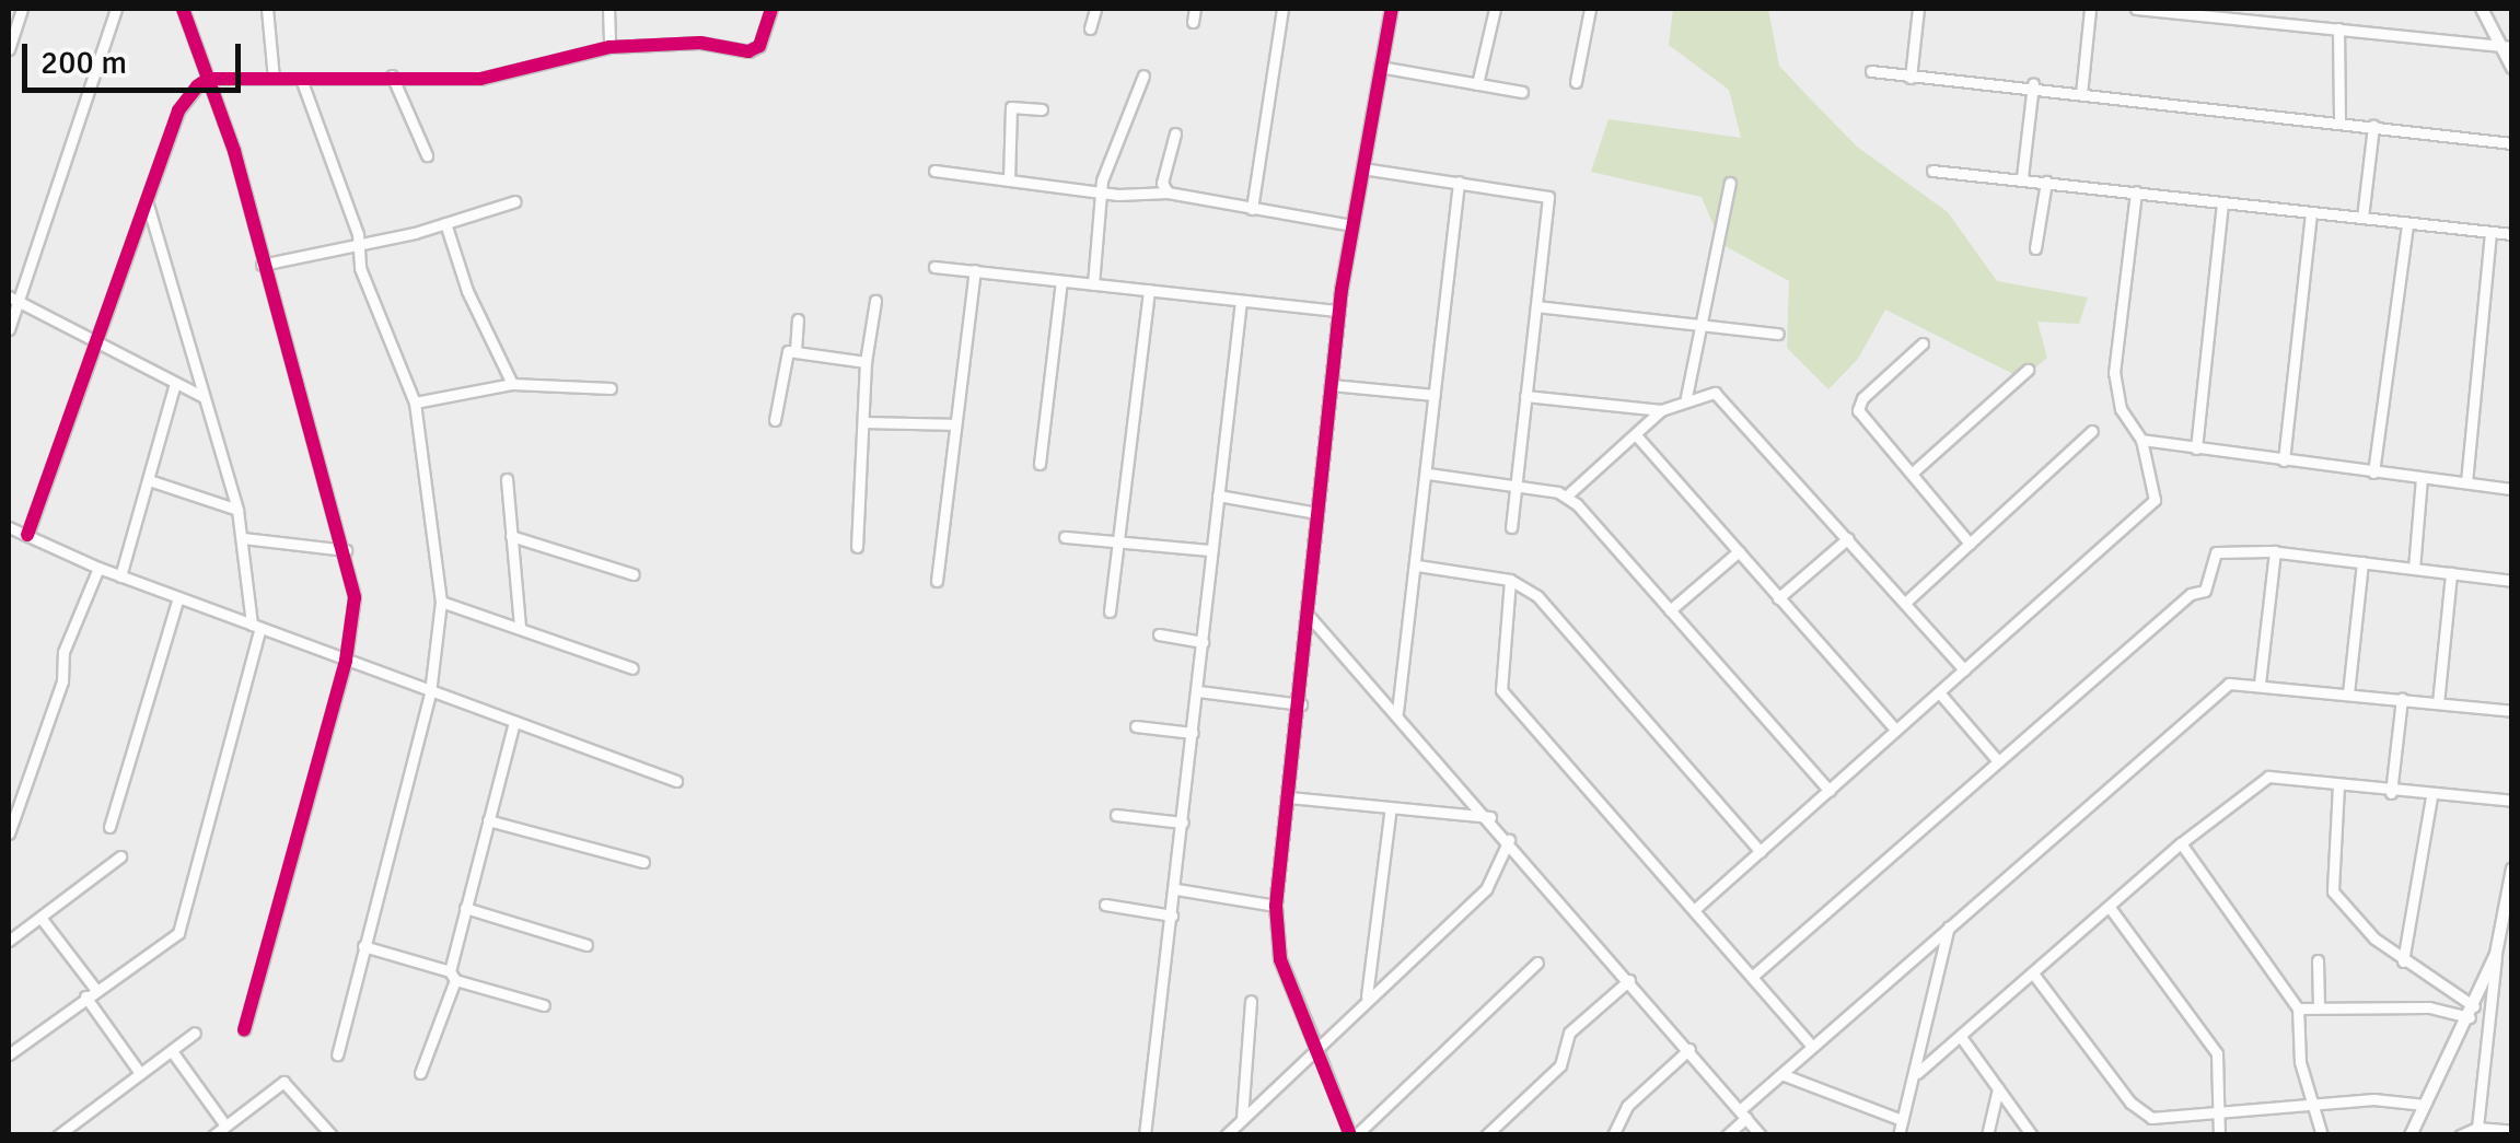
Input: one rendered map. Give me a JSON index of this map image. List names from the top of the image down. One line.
{"scale_bar":"200 m"}
